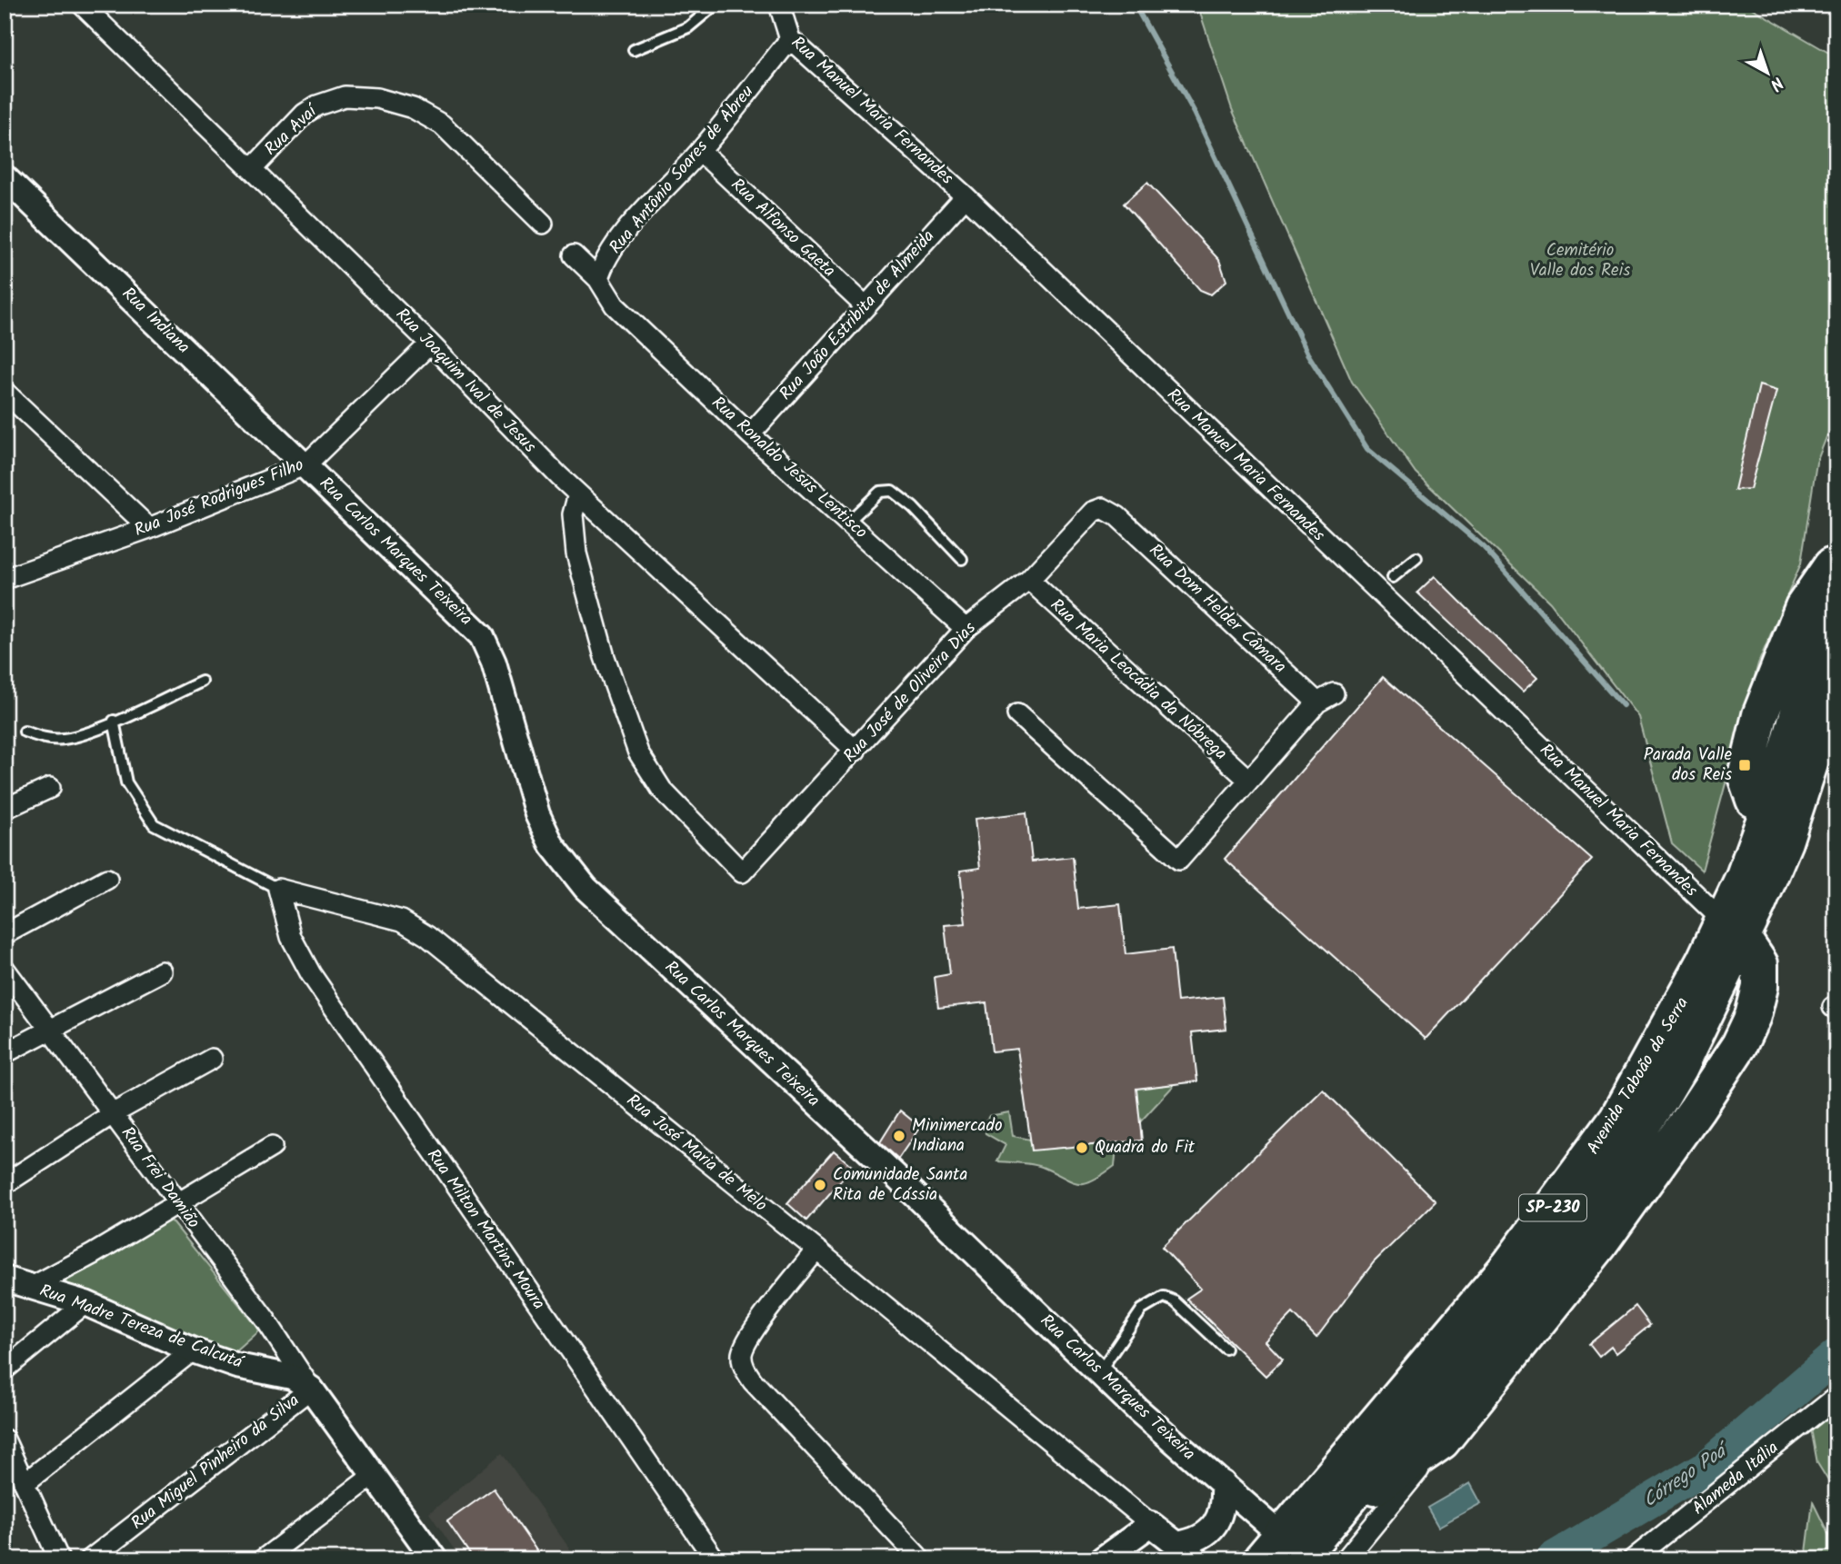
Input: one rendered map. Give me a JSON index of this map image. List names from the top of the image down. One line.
{"streets":{"highway":["Avenida Taboão da Serra","SP-230"],"street":["Rua Manuel Maria Fernandes","Rua Avaí","Rua Antônio Soares de Abreu","Rua Alfonso Gaeta","Rua João Estribita de Almeida","Rua Indiana","Rua Joaquim Ival de Jesus","Rua Ronaldo Jesus Lentisco","Rua José Rodrigues Filho","Rua Carlos Marques Teixeira","Rua Dom Helder Câmara","Rua Maria Leocádia da Nóbrega","Rua José de Oliveira Dias","Rua José Maria de Melo","Rua Frei Damião","Rua Milton Martins Moura","Rua Madre Tereza de Calcutá","Rua Miguel Pinheiro da Silva","Alameda Itália"]},"crossings":[["Rua Manuel Maria Fernandes","Rua Antônio Soares de Abreu"],["Rua Manuel Maria Fernandes","Rua João Estribita de Almeida"],["Rua Manuel Maria Fernandes","Avenida Taboão da Serra"],["Rua Avaí","Rua Joaquim Ival de Jesus"],["Rua Antônio Soares de Abreu","Rua Alfonso Gaeta"],["Rua Antônio Soares de Abreu","Rua Ronaldo Jesus Lentisco"],["Rua Alfonso Gaeta","Rua João Estribita de Almeida"],["Rua João Estribita de Almeida","Rua Ronaldo Jesus Lentisco"],["Rua Indiana","Rua José Rodrigues Filho"],["Rua Indiana","Rua Carlos Marques Teixeira"],["Rua Joaquim Ival de Jesus","Rua José Rodrigues Filho"],["Rua Joaquim Ival de Jesus","Rua José de Oliveira Dias"],["Rua Ronaldo Jesus Lentisco","Rua José de Oliveira Dias"],["Rua José Rodrigues Filho","Rua Carlos Marques Teixeira"],["Rua Carlos Marques Teixeira","Avenida Taboão da Serra"],["Rua Dom Helder Câmara","Rua Maria Leocádia da Nóbrega"],["Rua Dom Helder Câmara","Rua José de Oliveira Dias"],["Rua Maria Leocádia da Nóbrega","Rua José de Oliveira Dias"],["Rua José Maria de Melo","Rua Milton Martins Moura"],["Rua Frei Damião","Rua Madre Tereza de Calcutá"],["Rua Frei Damião","Rua Miguel Pinheiro da Silva"],["Rua Madre Tereza de Calcutá","Rua Miguel Pinheiro da Silva"]],"water":["Córrego Poá"],"parks":["Cemitério Valle dos Reis"],"places":{"transit":["Parada Valle dos Reis"],"other":["Minimercado Indiana","Quadra do Fit","Comunidade Santa Rita de Cássia"]},"north":"bottom right"}
